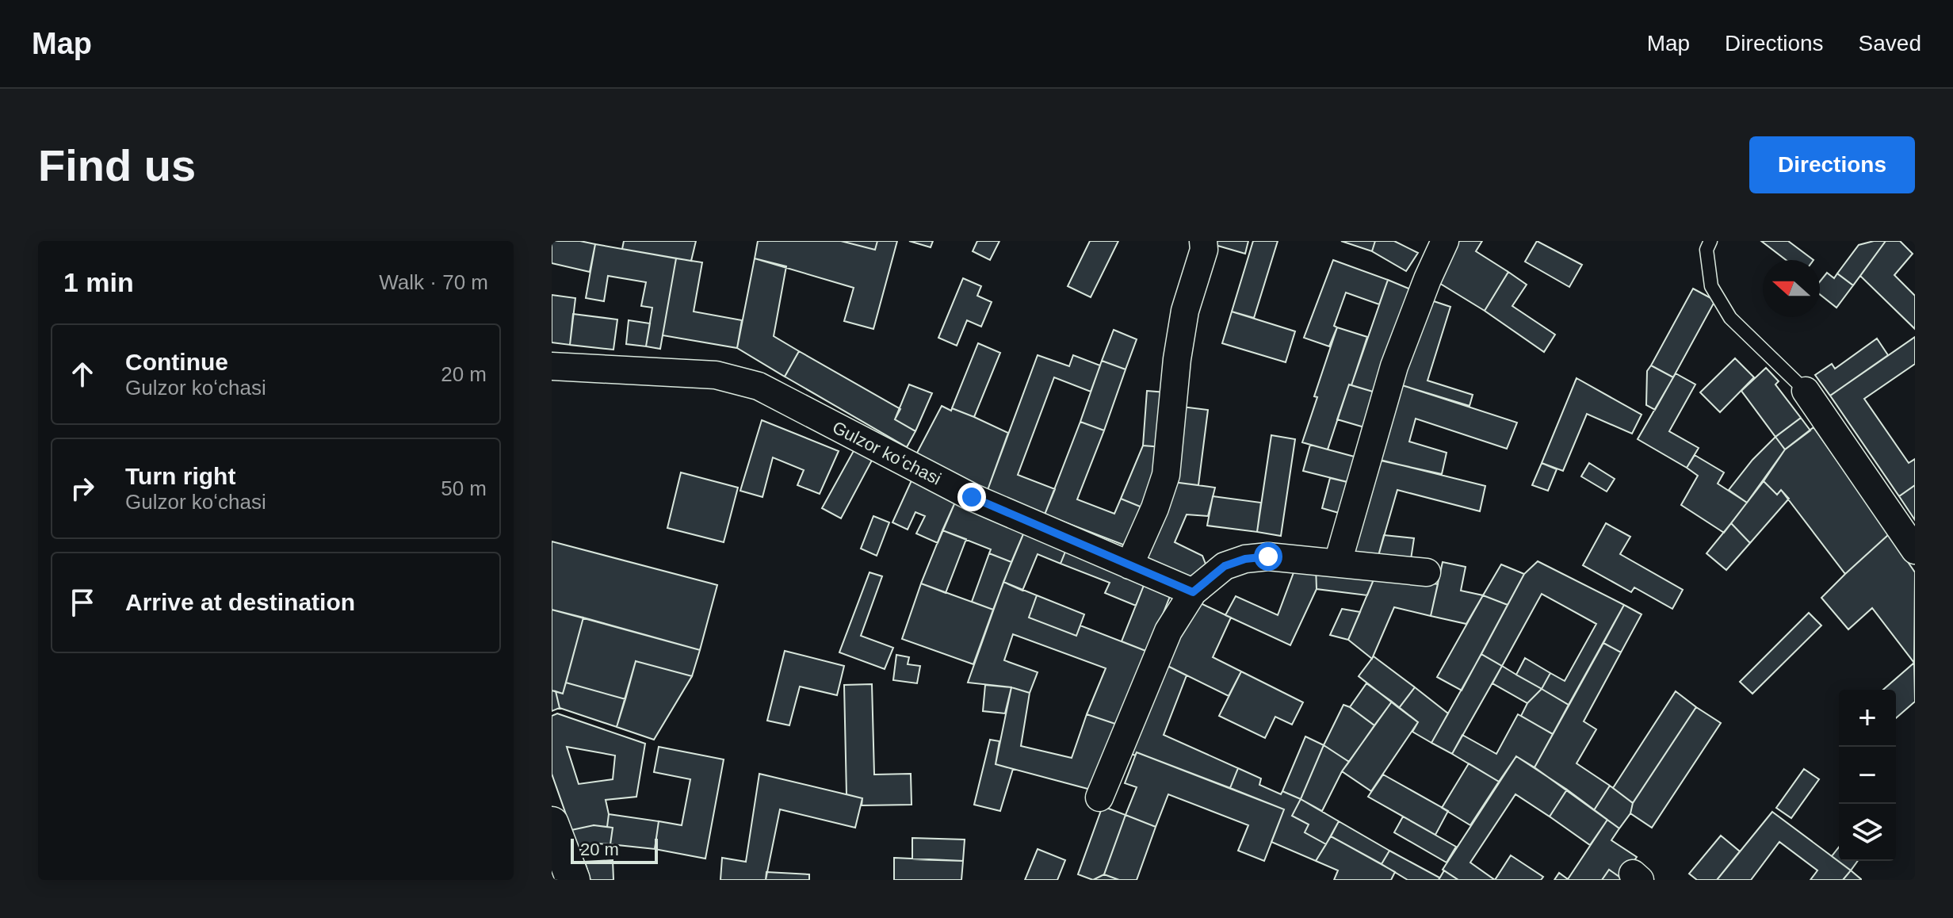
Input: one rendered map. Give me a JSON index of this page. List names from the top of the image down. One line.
{"streets":{"street":["Gulzor koʻchasi"]},"scale_bar":"20 m","north":"left","page":{"header":"Map","nav":["Map","Directions","Saved"],"buttons":"Directions","title":"Find us","heading":["1 min","Walk · 70 m"],"list":[["Continue","Gulzor koʻchasi","20 m"],["Turn right","Gulzor koʻchasi","50 m"],"Arrive at destination"],"map_buttons":["+","−"],"scale":"20 m"}}
